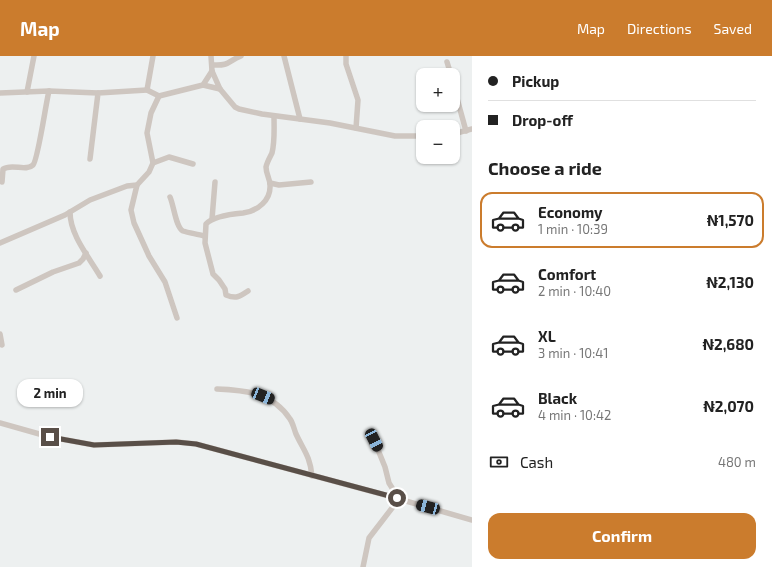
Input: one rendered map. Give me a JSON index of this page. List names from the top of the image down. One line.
{"page":{"header":"Map","nav":["Map","Directions","Saved"],"banner":["Pickup","Drop-off"],"map_buttons":["+","−"],"heading":"Choose a ride","list":[{"name":"Economy","note":"1 min · 10:39","value":"₦1,570"},{"name":"Comfort","note":"2 min · 10:40","value":"₦2,130"},{"name":"XL","note":"3 min · 10:41","value":"₦2,680"},{"name":"Black","note":"4 min · 10:42","value":"₦2,070"}],"bubble":"2 min","pay":["Cash","480 m"],"buttons":"Confirm"}}
